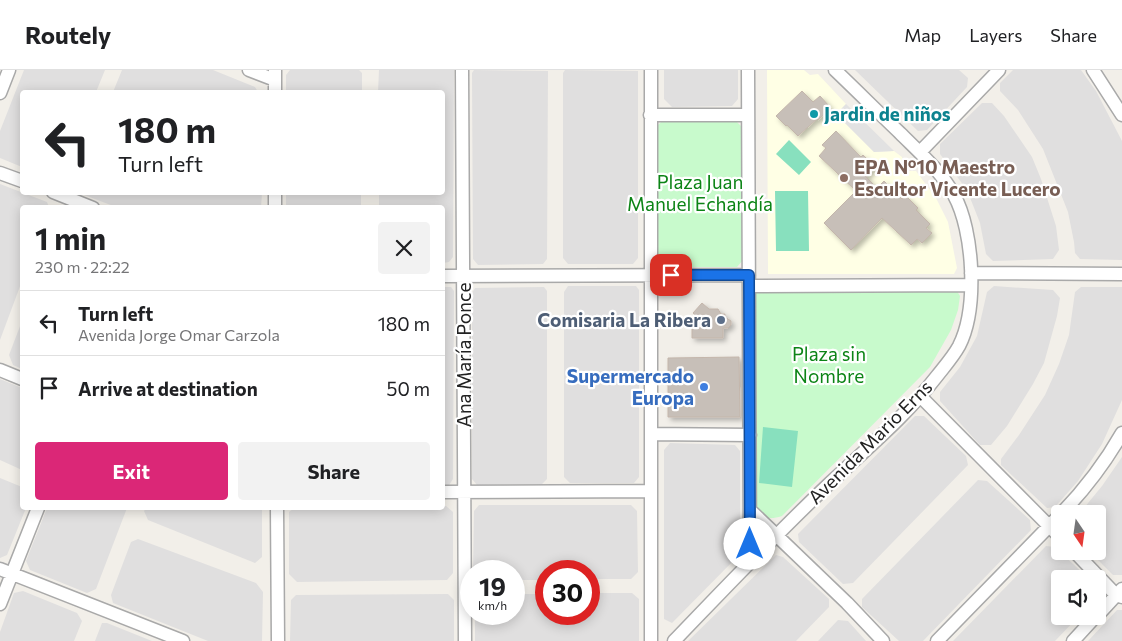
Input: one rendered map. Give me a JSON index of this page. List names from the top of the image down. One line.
{"streets":{"street":["Ana María Ponce","Avenida Mario Erns"]},"parks":["Plaza Juan Manuel Echandía","Plaza sin Nombre"],"places":["Jardin de niños","EPA Nº10 Maestro Escultor Vicente Lucero","Comisaria La Ribera","Supermercado Europa"],"north":"bottom","page":{"header":"Routely","nav":["Map","Layers","Share"],"turn":["180 m","Turn left"],"heading":["1 min","230 m · 22:22"],"list":[{"name":"Turn left","note":"Avenida Jorge Omar Carzola","value":"180 m"},{"name":"Arrive at destination","value":"50 m"}],"buttons":["Exit","Share"],"speed":"19 km/h","limit":"30"}}
